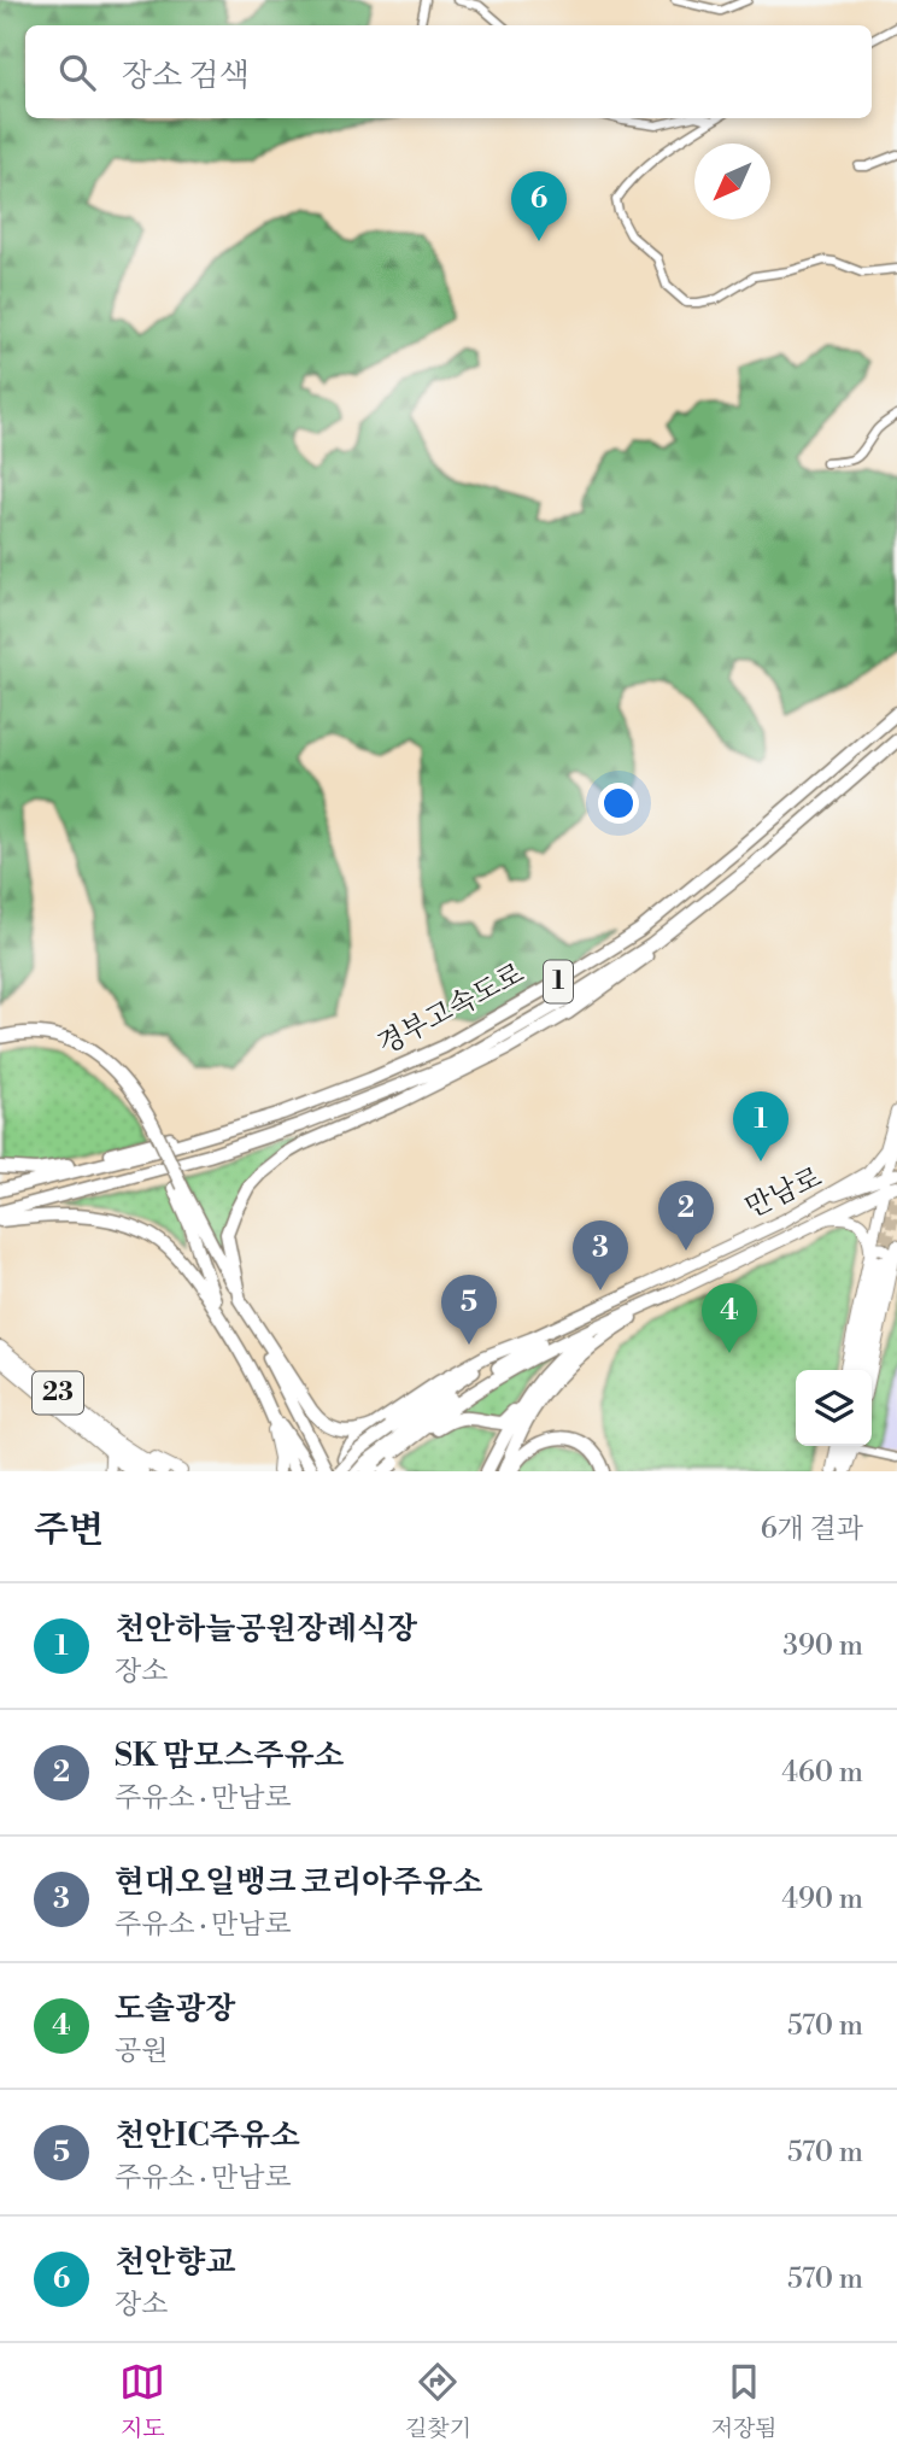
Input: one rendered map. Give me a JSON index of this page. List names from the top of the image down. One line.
{"streets":{"highway":["1","경부고속도로","만남로"],"main road":["23"]},"north":"bottom left","page":{"search":"장소 검색","pins":["6","1","2","3","5","4"],"heading":["주변","6개 결과"],"list":[{"mark":"1","name":"천안하늘공원장례식장","note":"장소","value":"390 m"},{"mark":"2","name":"SK 맘모스주유소","note":"주유소 · 만남로","value":"460 m"},{"mark":"3","name":"현대오일뱅크 코리아주유소","note":"주유소 · 만남로","value":"490 m"},{"mark":"4","name":"도솔광장","note":"공원","value":"570 m"},{"mark":"5","name":"천안IC주유소","note":"주유소 · 만남로","value":"570 m"},{"mark":"6","name":"천안향교","note":"장소","value":"570 m"}],"nav":["지도","길찾기","저장됨"]}}
